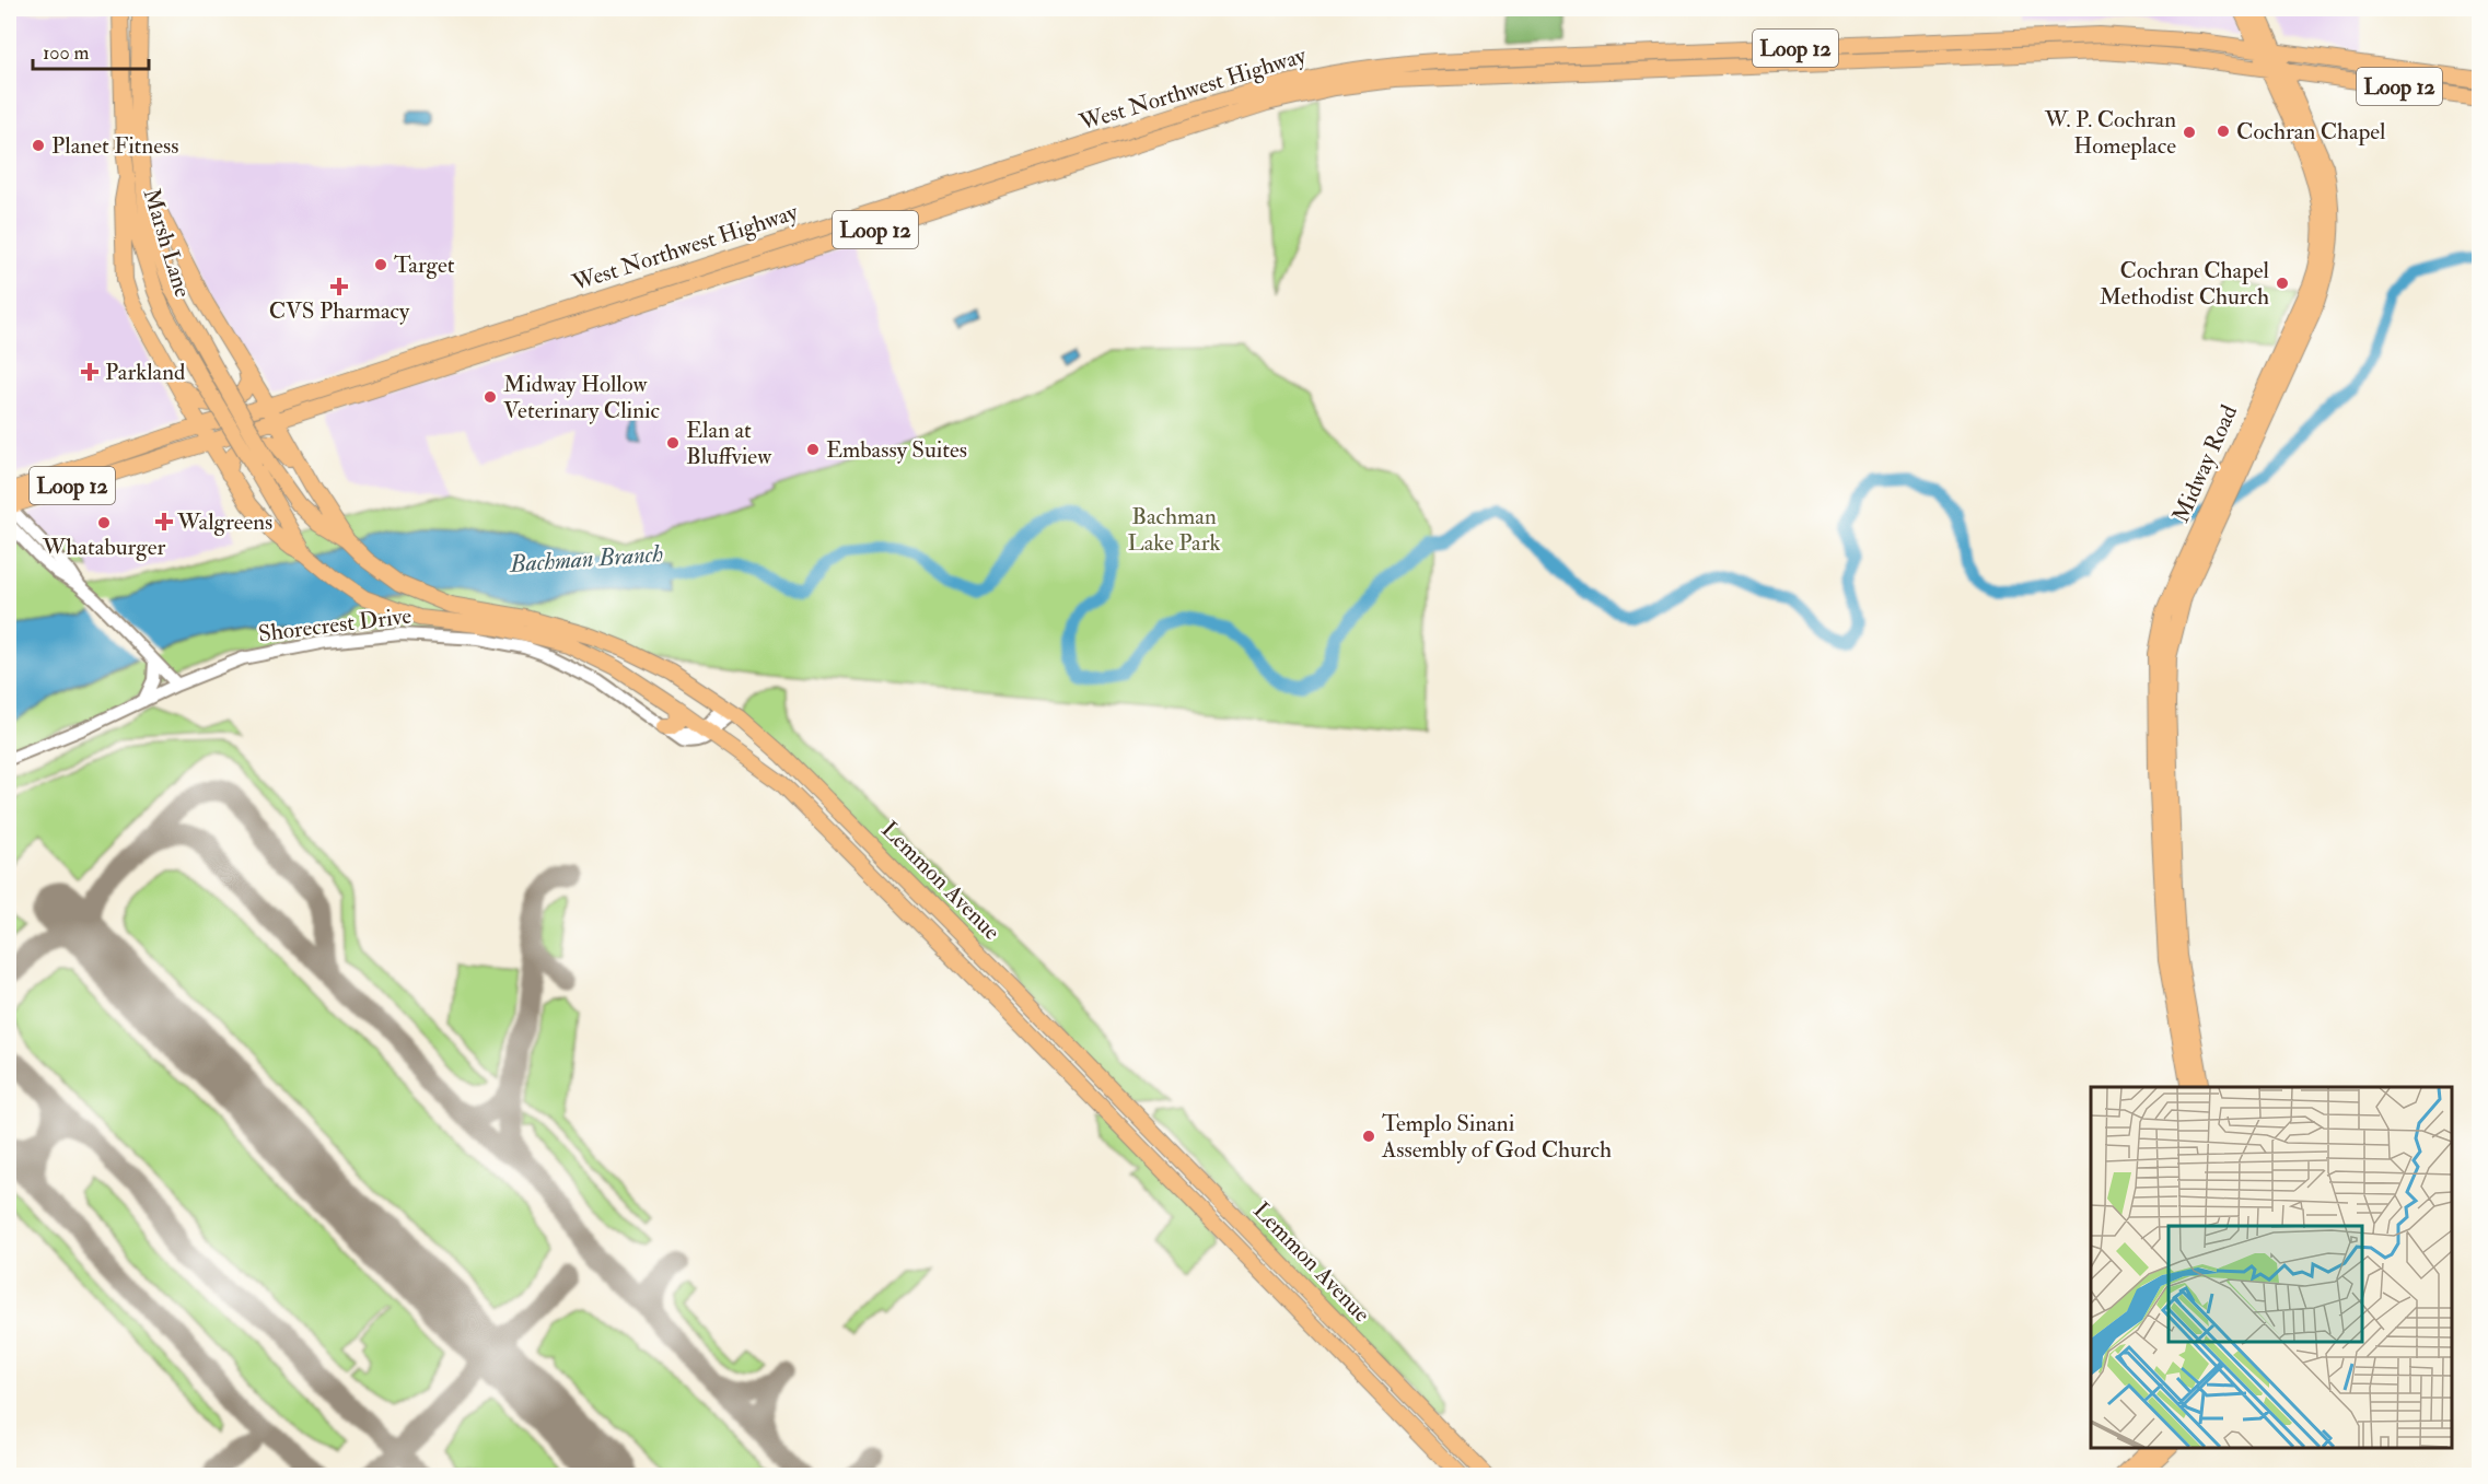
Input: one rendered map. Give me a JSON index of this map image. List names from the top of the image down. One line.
{"streets":{"main road":["Loop 12","West Northwest Highway","Marsh Lane","Midway Road","Lemmon Avenue"],"street":["Shorecrest Drive"]},"crossings":[["West Northwest Highway","Midway Road"],["Marsh Lane","Lemmon Avenue"],["Shorecrest Drive","Lemmon Avenue"]],"water":["Bachman Branch"],"parks":["Bachman Lake Park"],"places":{"other":["Cochran Chapel","W. P. Cochran Homeplace","Planet Fitness","Target","Cochran Chapel Methodist Church","Midway Hollow Veterinary Clinic","Elan at Bluffview","Embassy Suites","Whataburger","Templo Sinani Assembly of God Church"],"health":["CVS Pharmacy","Parkland","Walgreens"]},"scale_bar":"100 m"}
